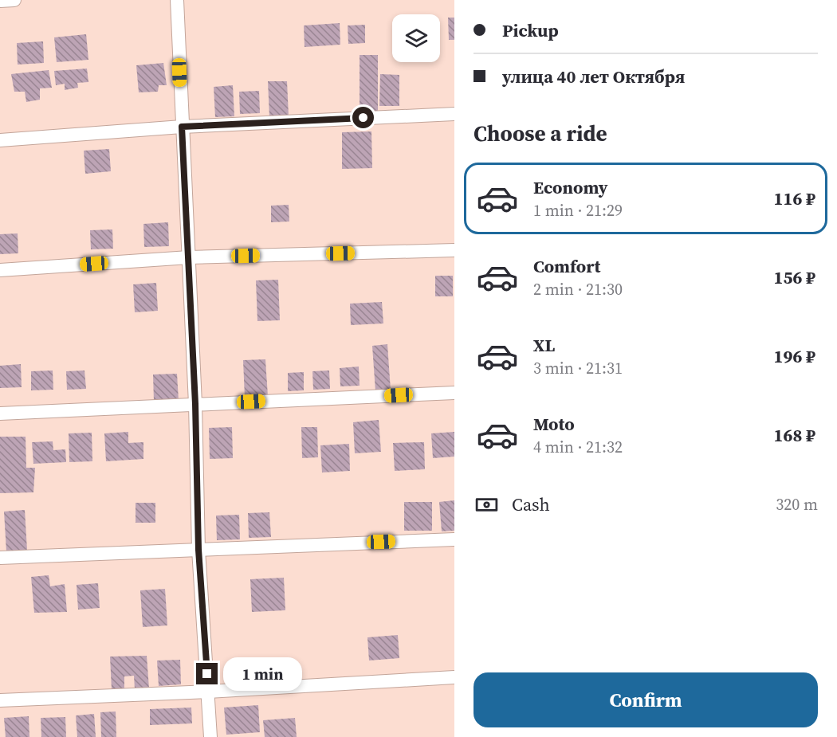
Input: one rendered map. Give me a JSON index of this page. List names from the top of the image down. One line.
{"page":{"banner":["Pickup","улица 40 лет Октября"],"heading":"Choose a ride","list":[{"name":"Economy","note":"1 min · 21:29","value":"116 ₽"},{"name":"Comfort","note":"2 min · 21:30","value":"156 ₽"},{"name":"XL","note":"3 min · 21:31","value":"196 ₽"},{"name":"Moto","note":"4 min · 21:32","value":"168 ₽"}],"pay":["Cash","320 m"],"bubble":"1 min","buttons":"Confirm"}}
